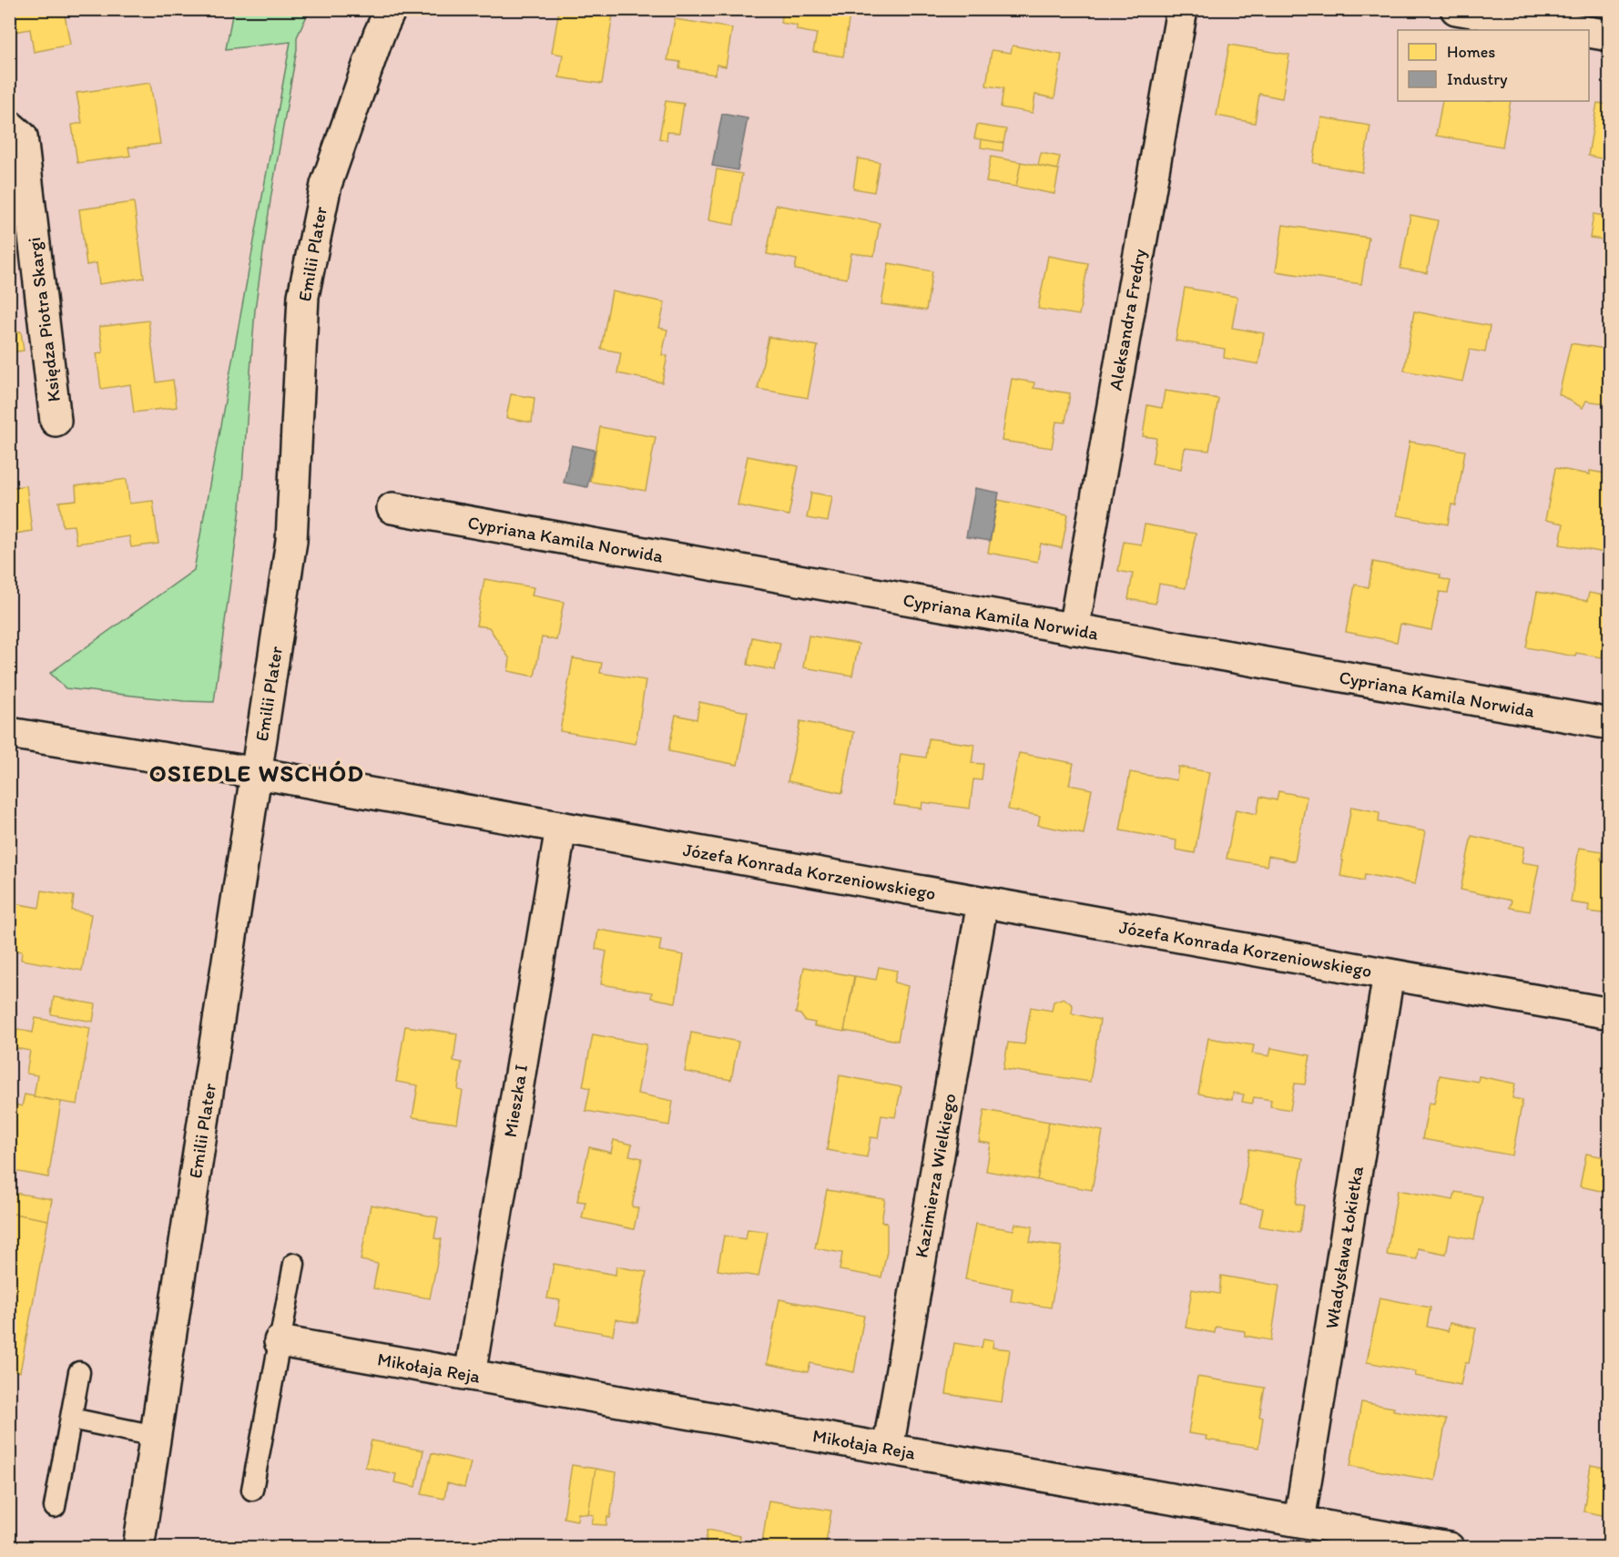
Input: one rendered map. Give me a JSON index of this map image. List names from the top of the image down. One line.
{"streets":{"street":["Emilii Plater","Księdza Piotra Skargi","Aleksandra Fredry","Cypriana Kamila Norwida","Józefa Konrada Korzeniowskiego","Mieszka I","Kazimierza Wielkiego","Władysława Łokietka","Mikołaja Reja"]},"crossings":[["Emilii Plater","Józefa Konrada Korzeniowskiego"],["Aleksandra Fredry","Cypriana Kamila Norwida"],["Józefa Konrada Korzeniowskiego","Mieszka I"],["Józefa Konrada Korzeniowskiego","Kazimierza Wielkiego"],["Józefa Konrada Korzeniowskiego","Władysława Łokietka"],["Mieszka I","Mikołaja Reja"],["Kazimierza Wielkiego","Mikołaja Reja"],["Władysława Łokietka","Mikołaja Reja"]],"districts":["OSIEDLE WSCHÓD"],"legend":["Homes","Industry"]}
